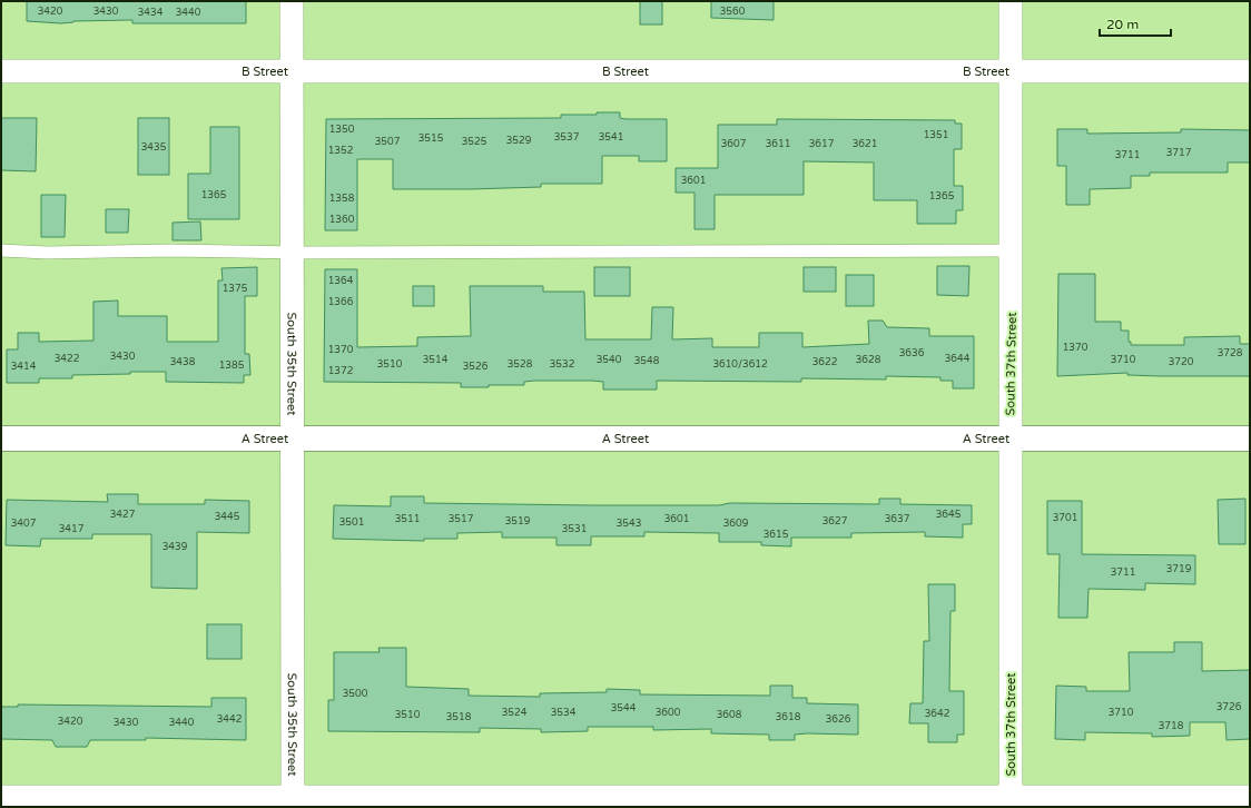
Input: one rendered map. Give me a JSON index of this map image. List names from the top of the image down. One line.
{"streets":{"main road":["A Street"],"street":["B Street","South 35th Street","South 37th Street"]},"crossings":[["B Street","South 35th Street"],["B Street","South 37th Street"],["South 35th Street","A Street"],["South 37th Street","A Street"]],"house_numbers":["3420","3430","3560","3434","3440","1350","1351","3537","3541","3515","3529","3507","3525","3607","3611","3617","3621","3435","1352","3717","3711","3601","1365","1365","1358","1360","1364","1375","1366","1370","1370","3636","3728","3430","3422","3644","3514","3540","3628","3710","3548","3438","3622","3720","3510","3528","3532","3610/3612","1385","3414","3526","1372","3427","3645","3445","3701","3511","3517","3601","3637","3519","3627","3501","3407","3543","3609","3417","3531","3615","3439","3719","3711","3500","3726","3544","3524","3534","3600","3710","3642","3510","3608","3518","3618","3442","3626","3420","3430","3440","3718"],"scale_bar":"20 m"}
